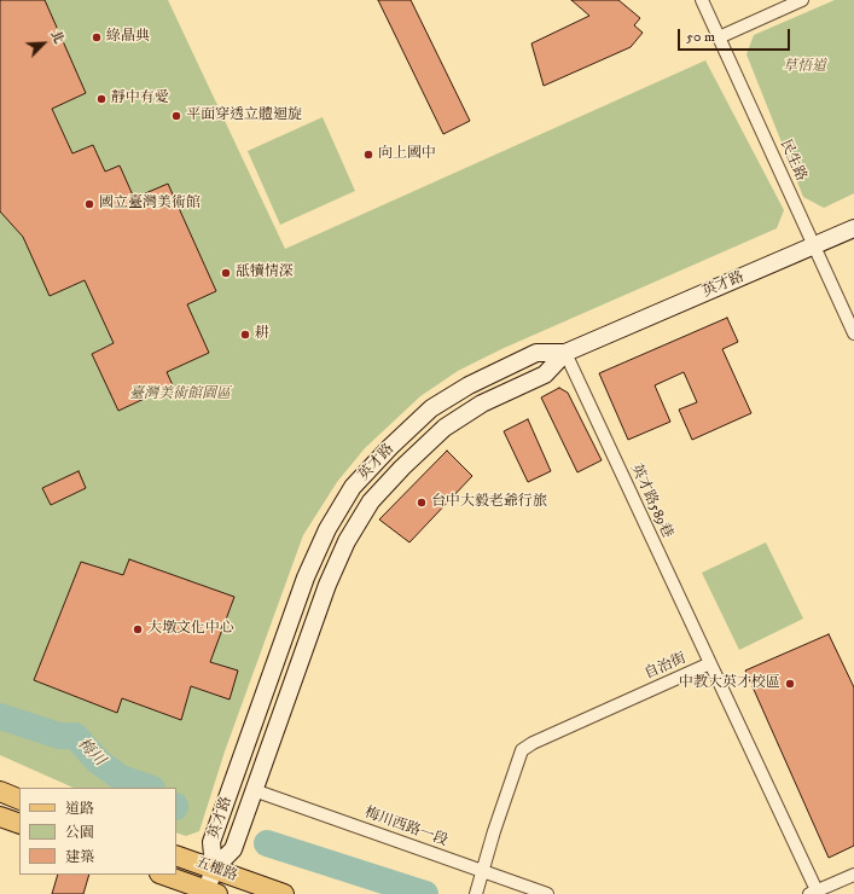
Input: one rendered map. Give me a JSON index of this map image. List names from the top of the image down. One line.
{"streets":{"main road":["英才路","五權路"],"street":["民生路","英才路589巷","自治街","梅川西路一段"]},"crossings":[["民生路","英才路"],["英才路","英才路589巷"],["英才路","梅川西路一段"],["英才路","五權路"],["英才路589巷","自治街"],["自治街","梅川西路一段"]],"water":["梅川"],"parks":["草悟道","臺灣美術館園區"],"places":["綠晶典","靜中有愛","平面穿透立體迴旋","向上國中","國立臺灣美術館","舐犢情深","耕","台中大毅老爺行旅","大墩文化中心","中教大英才校區"],"legend":["道路","公園","建築"],"scale_bar":"50 m","north":"top right"}
